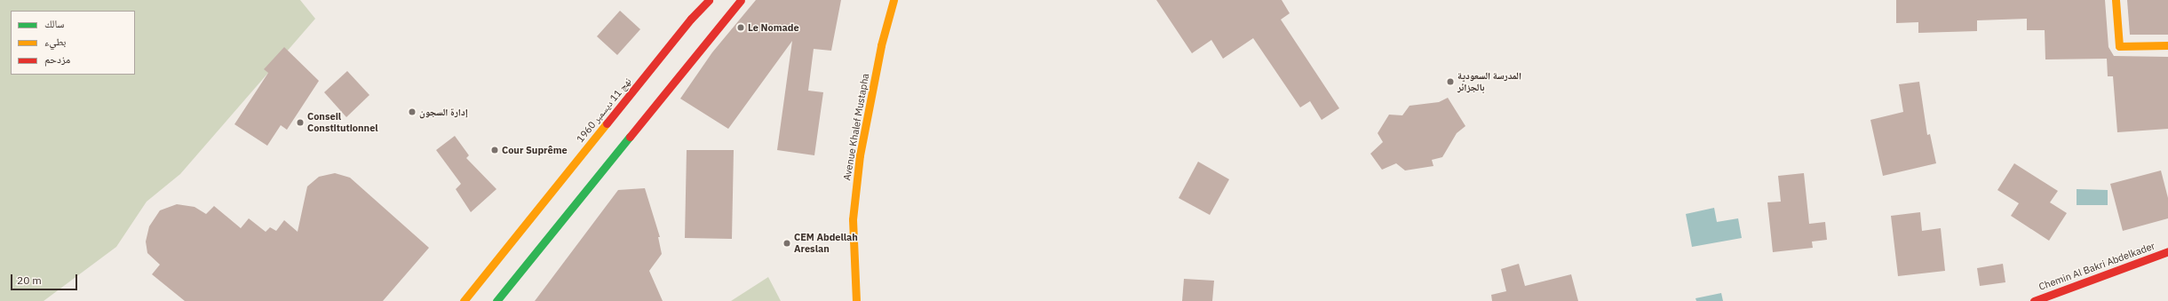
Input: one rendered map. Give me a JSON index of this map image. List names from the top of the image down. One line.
{"streets":{"main road":["نهج 11 ديسمبر 1960","Avenue Khalef Mustapha","Chemin Al Bakri Abdelkader"]},"places":["Le Nomade","المدرسة السعودية بالجزائر","إدارة السجون","Conseil Constitutionnel","Cour Suprême","CEM Abdellah Areslan"],"legend":["سالك","بطيء","مزدحم"],"scale_bar":"20 m"}
